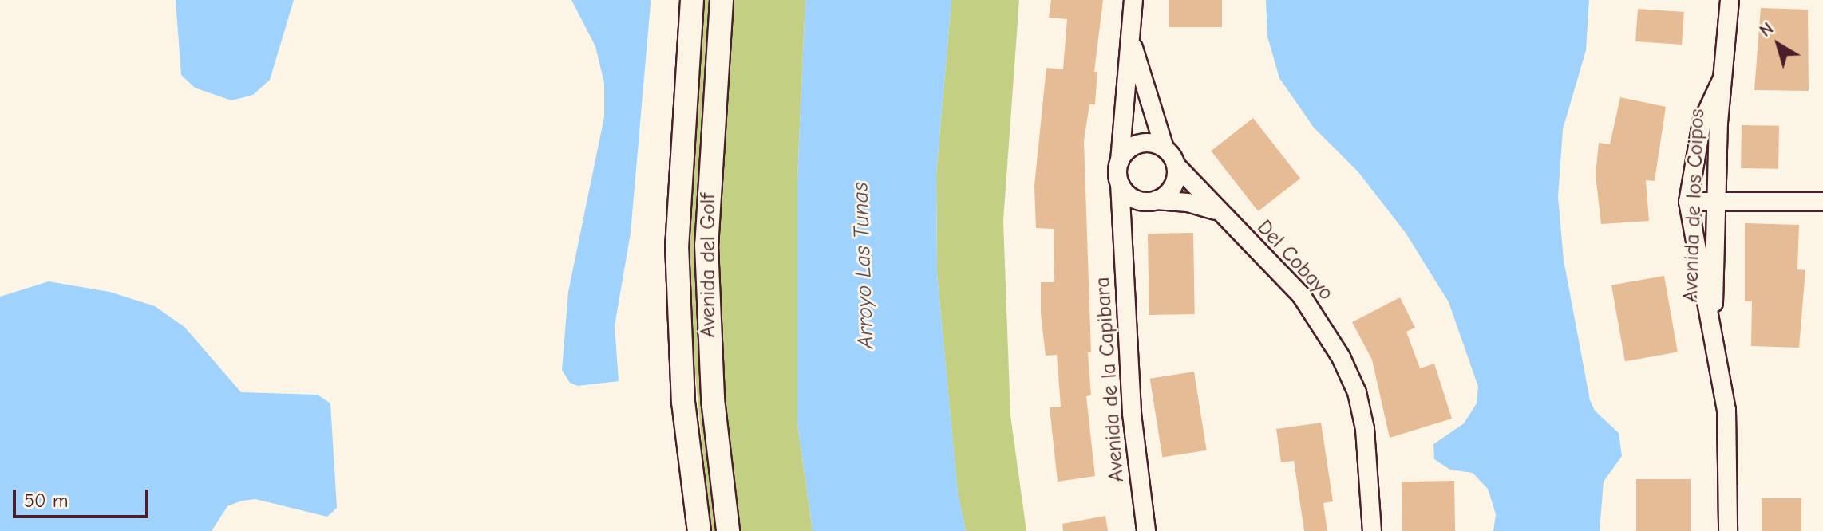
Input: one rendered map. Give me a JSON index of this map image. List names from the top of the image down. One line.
{"streets":{"street":["Avenida de los Coipos","Del Cobayo","Avenida del Golf","Avenida de la Capibara"]},"crossings":[["Del Cobayo","Avenida de la Capibara"]],"water":["Arroyo Las Tunas"],"scale_bar":"50 m","north":"top left"}
